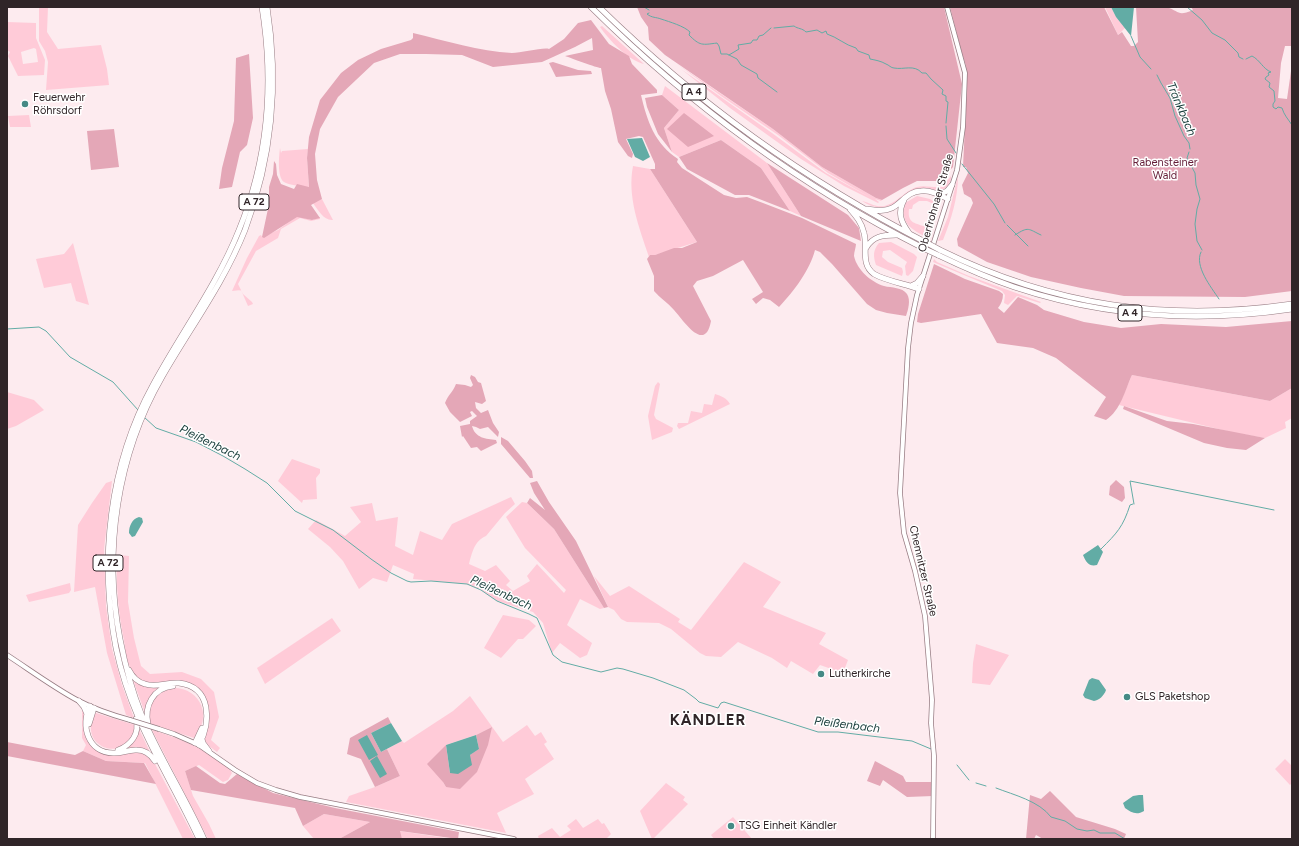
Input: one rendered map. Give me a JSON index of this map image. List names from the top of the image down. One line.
{"streets":{"highway":["A 4","A 72"],"main road":["Oberfrohnaer Straße","Chemnitzer Straße"]},"crossings":[["Oberfrohnaer Straße","Chemnitzer Straße"]],"districts":["KÄNDLER"],"water":["Tränkbach","Pleißenbach"],"parks":["Rabensteiner Wald"],"places":["Feuerwehr Röhrsdorf","Lutherkirche","GLS Paketshop","TSG Einheit Kändler"]}
